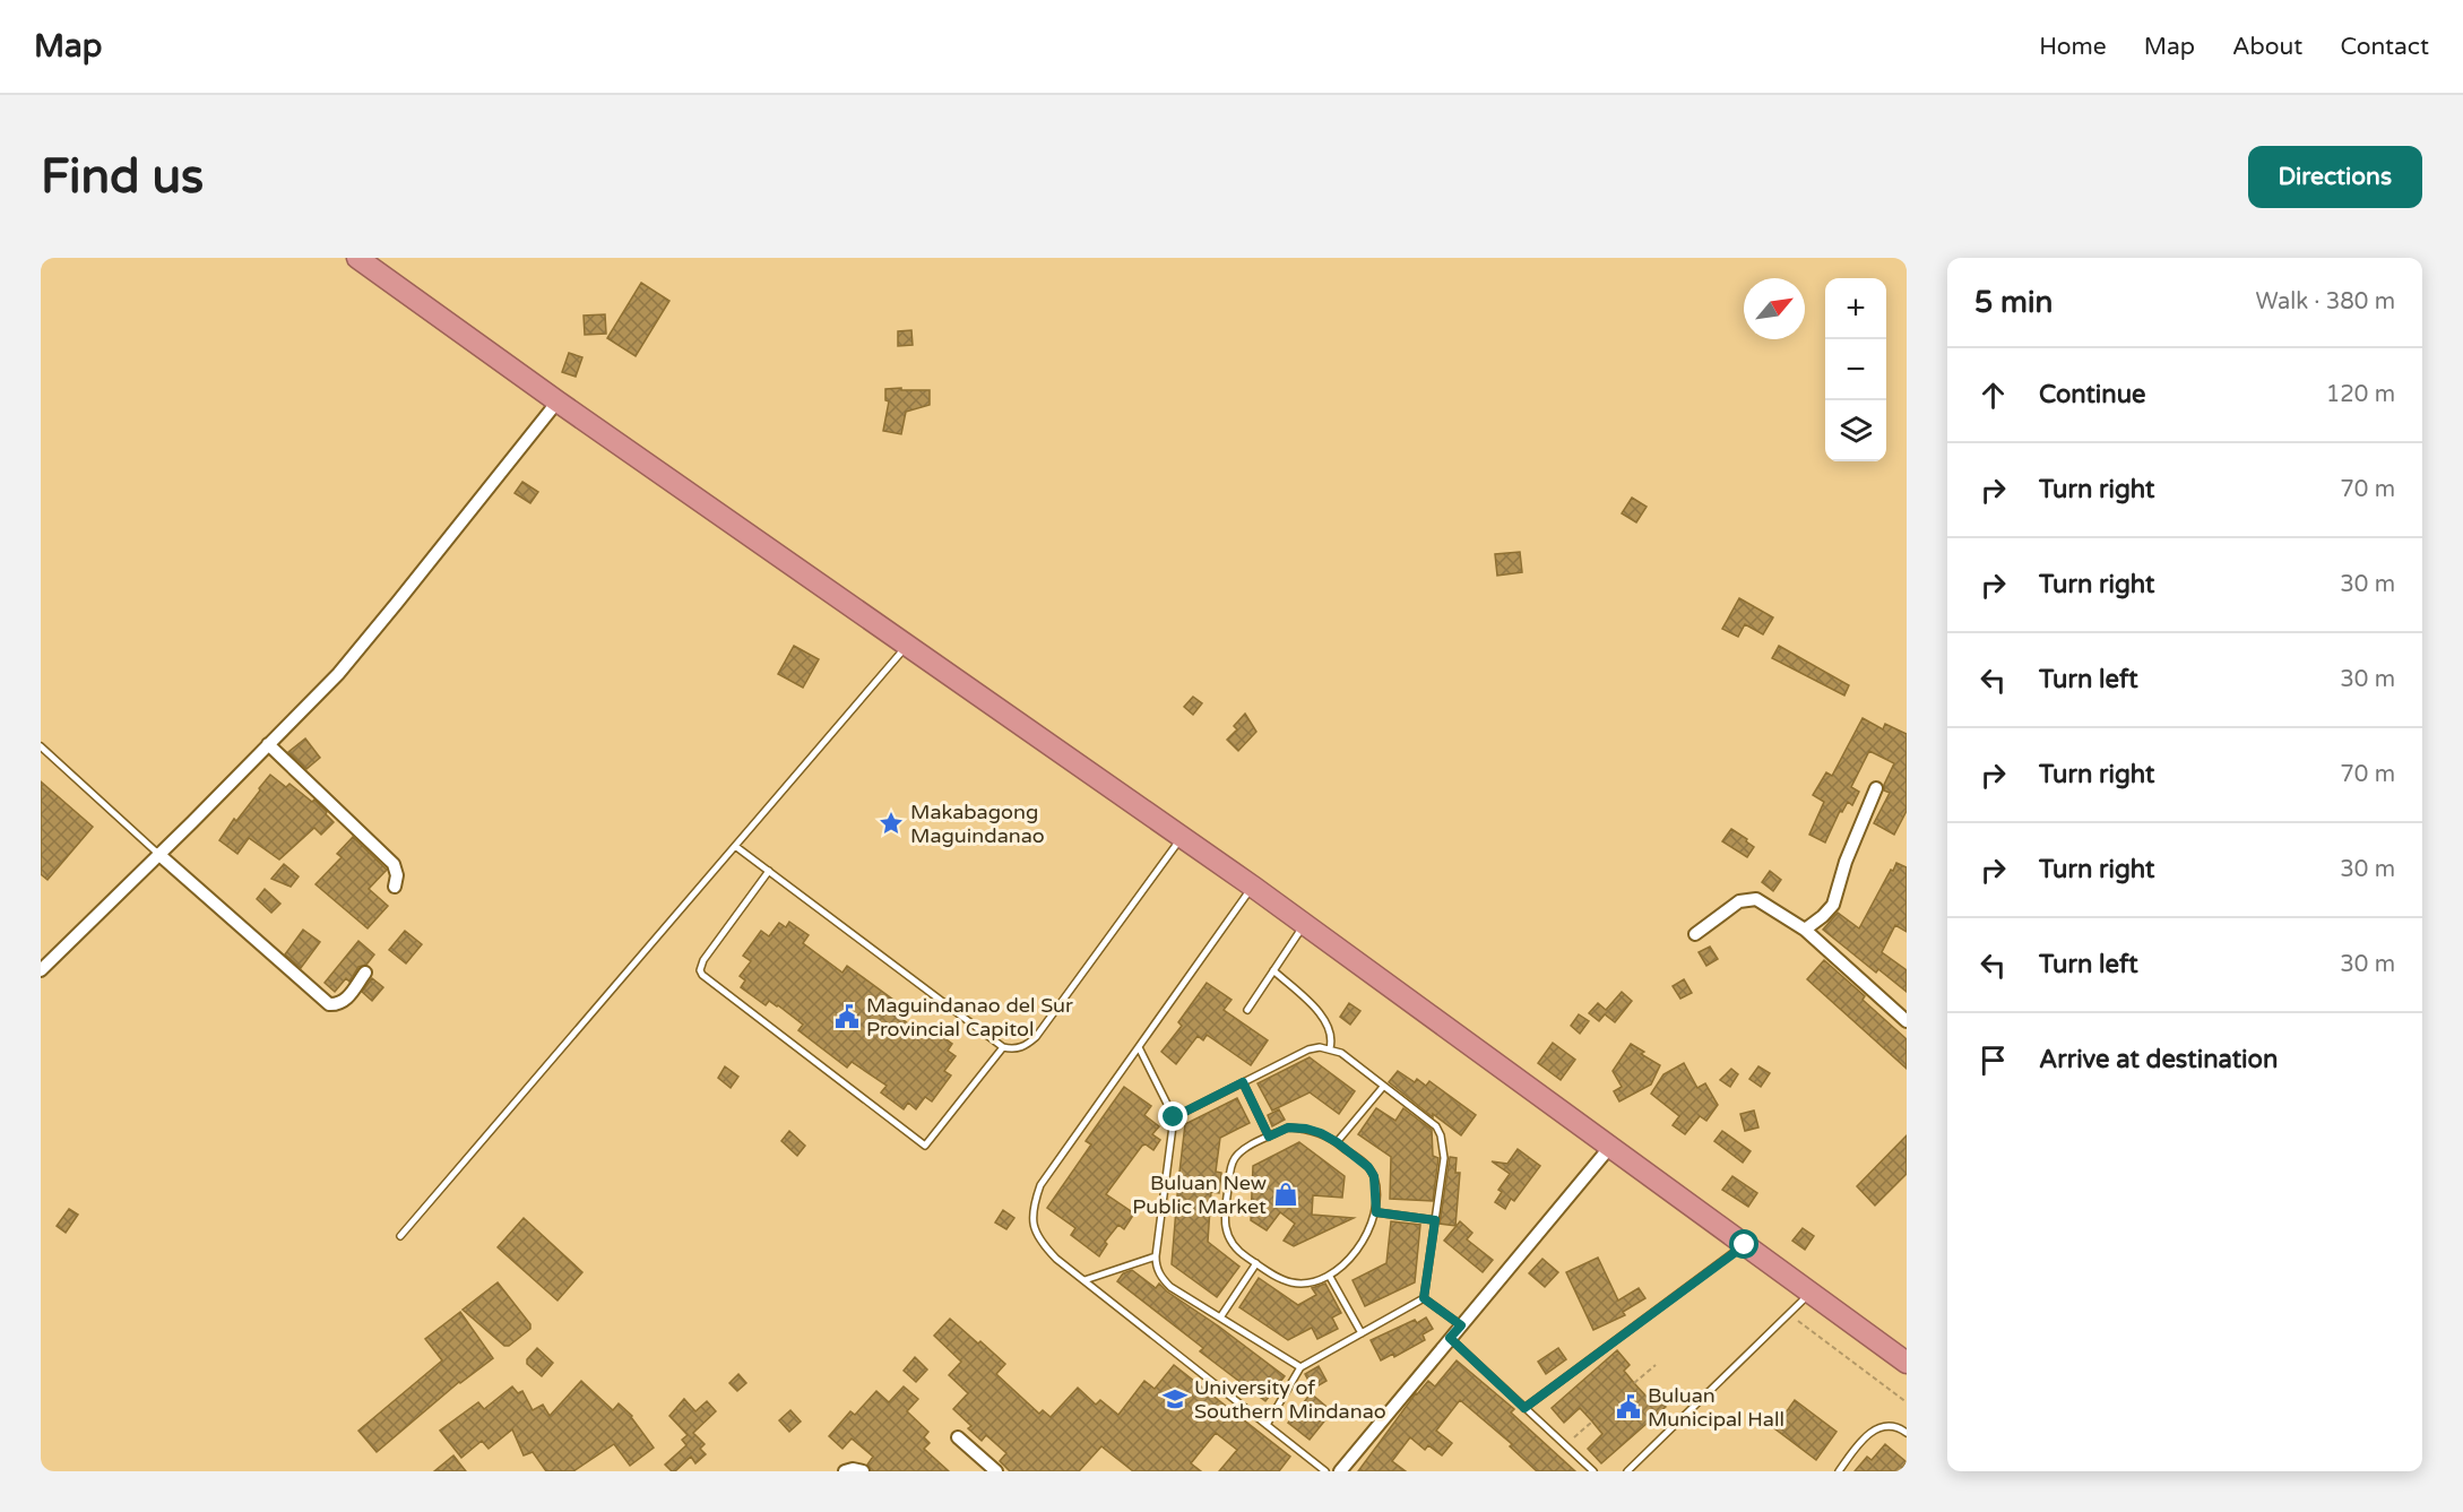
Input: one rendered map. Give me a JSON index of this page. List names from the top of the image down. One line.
{"places":{"place":["Makabagong Maguindanao"],"public building":["Maguindanao del Sur Provincial Capitol","Buluan Municipal Hall"],"shop":["Buluan New Public Market"],"school or university":["University of Southern Mindanao"]},"north":"top right","page":{"header":"Map","nav":["Home","Map","About","Contact"],"buttons":"Directions","title":"Find us","heading":["5 min","Walk · 380 m"],"map_buttons":["+","−"],"list":[["Continue","120 m"],["Turn right","70 m"],["Turn right","30 m"],["Turn left","30 m"],["Turn right","70 m"],["Turn right","30 m"],["Turn left","30 m"],"Arrive at destination"]}}
